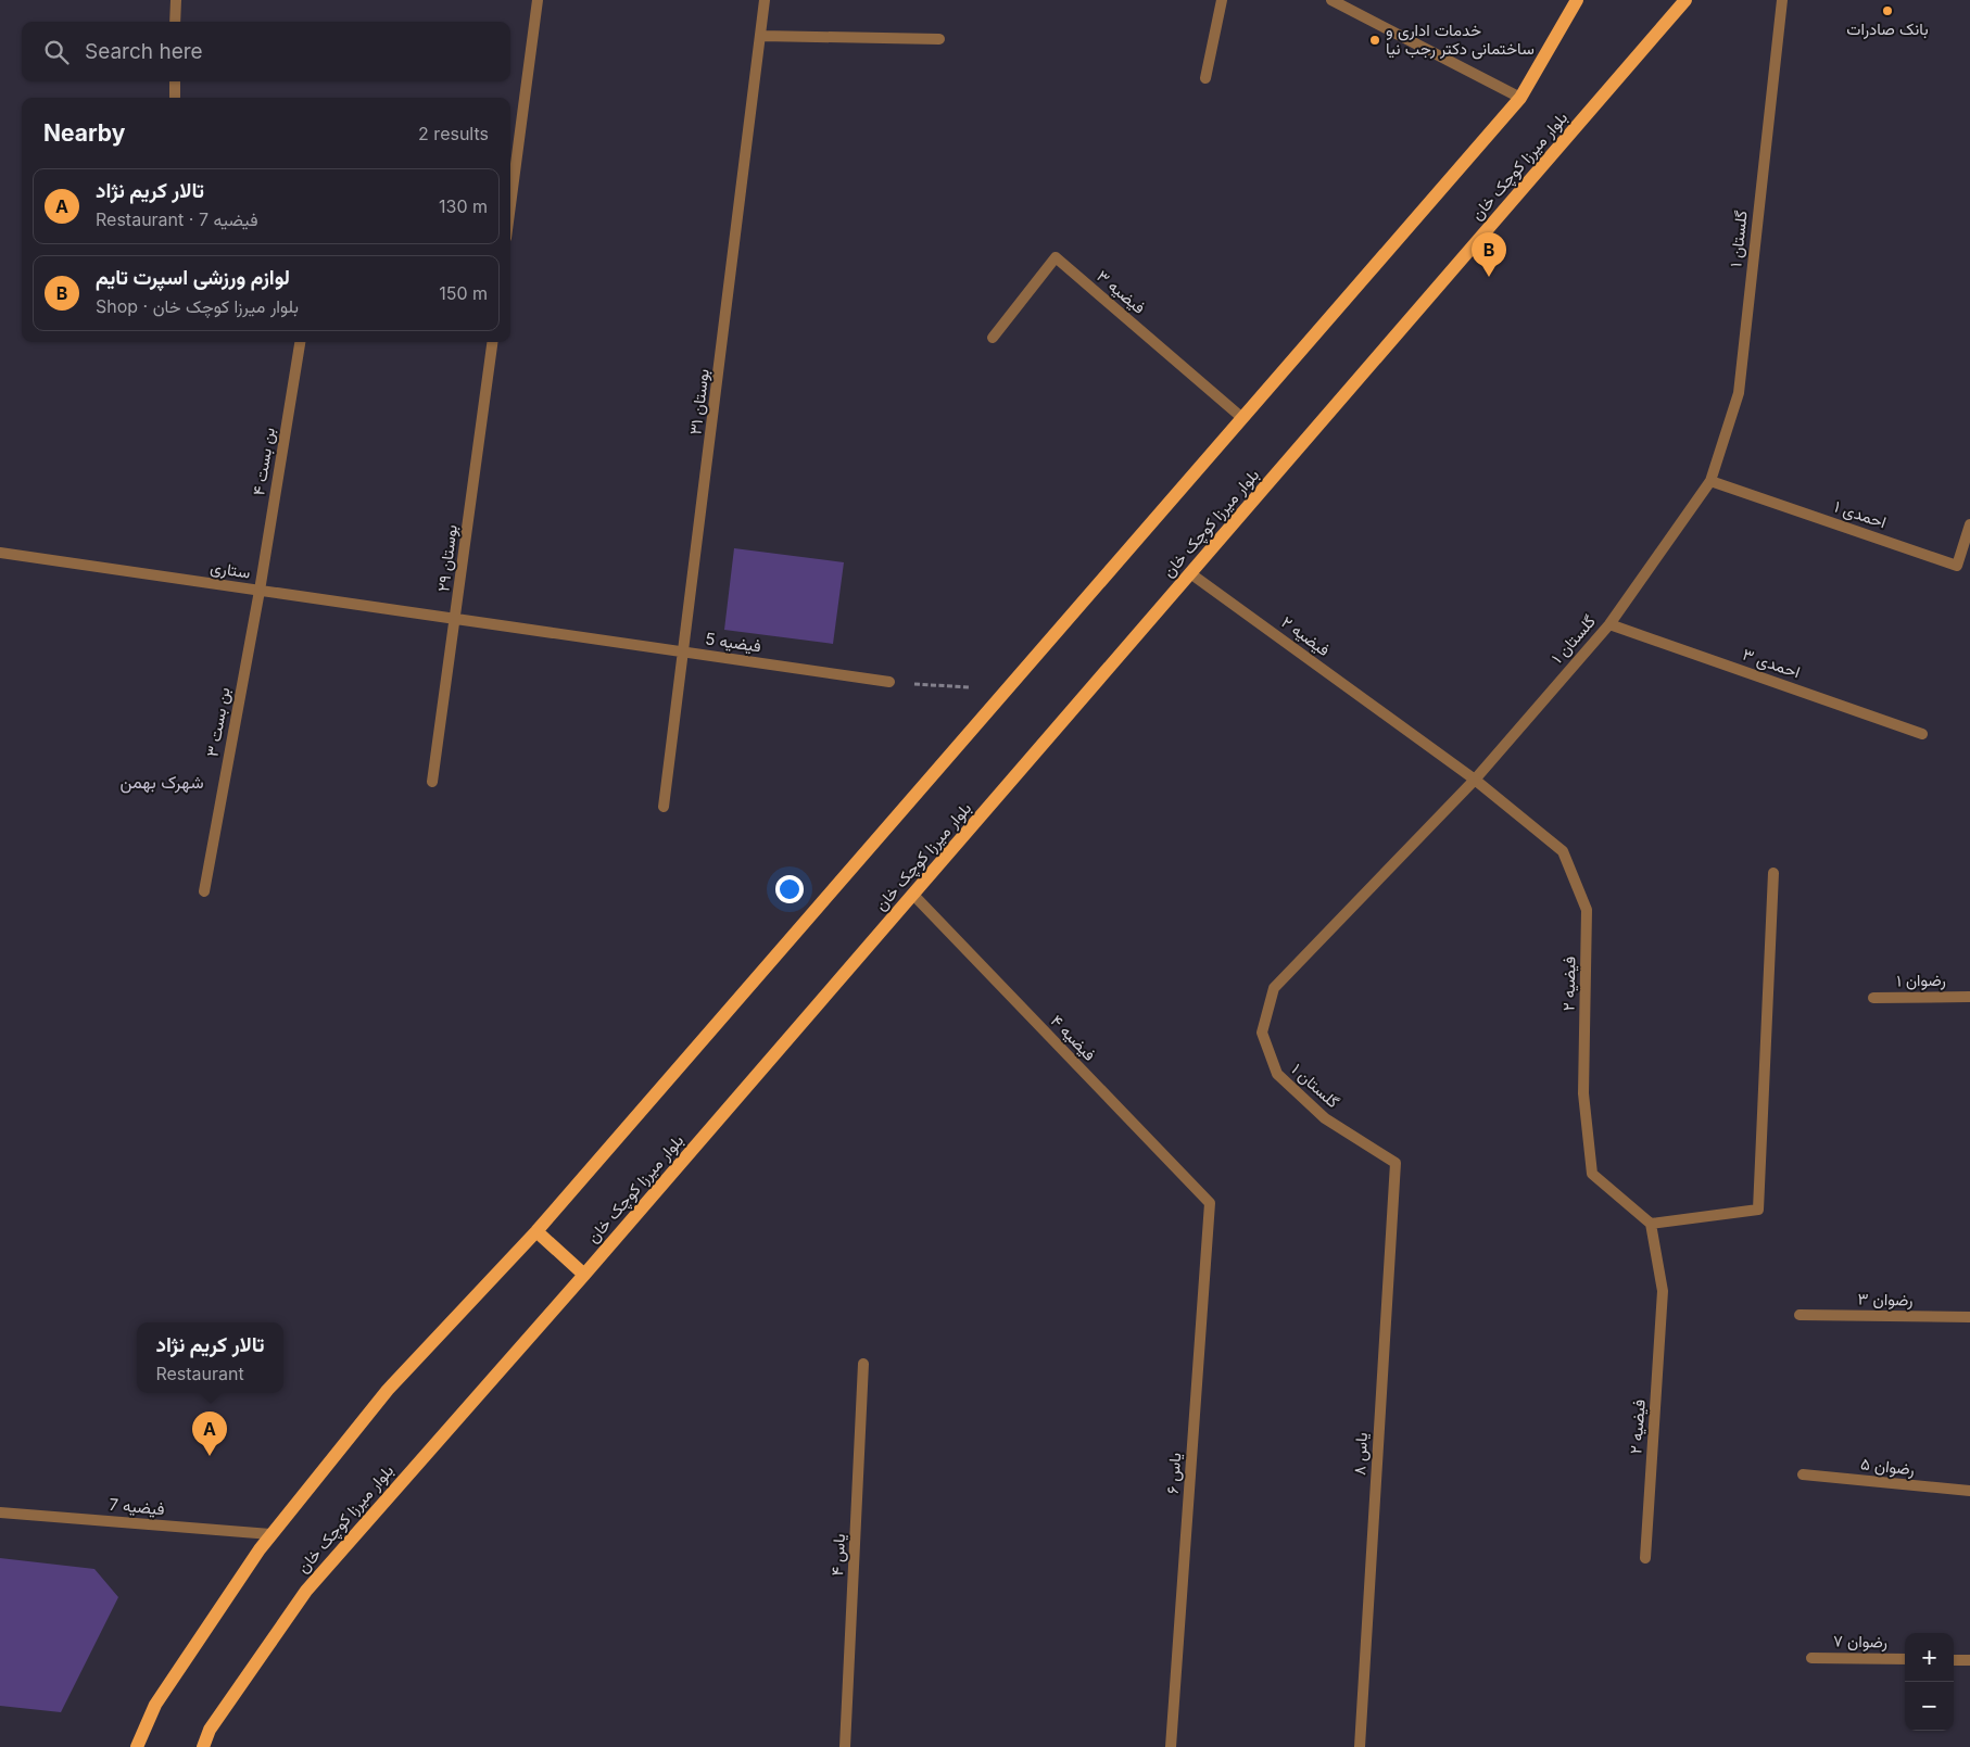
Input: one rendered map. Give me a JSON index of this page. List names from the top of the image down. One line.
{"streets":{"main road":["بلوار میرزا کوچک خان"],"street":["گلستان ۱","فیضیه ۳","بوستان ۳۱","بن بست ۴","احمدی ۱","بوستان ۲۹","ستاری","فیضیه ۲","فیضیه 5","احمدی ۳","بن بست ۳","رضوان ۱","فیضیه ۴","رضوان ۳","یاس ۸","رضوان ۵","یاس ۶","فیضیه 7","یاس ۴","رضوان ۷"]},"crossings":[["بلوار میرزا کوچک خان","فیضیه ۲"],["بلوار میرزا کوچک خان","فیضیه ۴"],["گلستان ۱","احمدی ۱"],["گلستان ۱","فیضیه ۲"],["گلستان ۱","احمدی ۳"],["گلستان ۱","یاس ۸"],["بوستان ۳۱","فیضیه 5"],["بن بست ۴","ستاری"],["بن بست ۴","بن بست ۳"],["بوستان ۲۹","ستاری"],["بوستان ۲۹","فیضیه 5"],["ستاری","فیضیه 5"],["ستاری","بن بست ۳"],["فیضیه ۴","یاس ۶"]],"districts":["شهرک بهمن"],"places":["بانک صادرات","خدمات اداری و ساختمانی دکتر رجب نیا"],"page":{"search":"Search here","heading":["Nearby","2 results"],"list":[{"mark":"A","name":"تالار کریم نژاد","note":"Restaurant · فیضیه 7","value":"130 m"},{"mark":"B","name":"لوازم ورزشی اسپرت تایم","note":"Shop · بلوار میرزا کوچک خان","value":"150 m"}],"pins":["B","A"],"popup":["تالار کریم نژاد","Restaurant"],"map_buttons":["+","−"]}}
